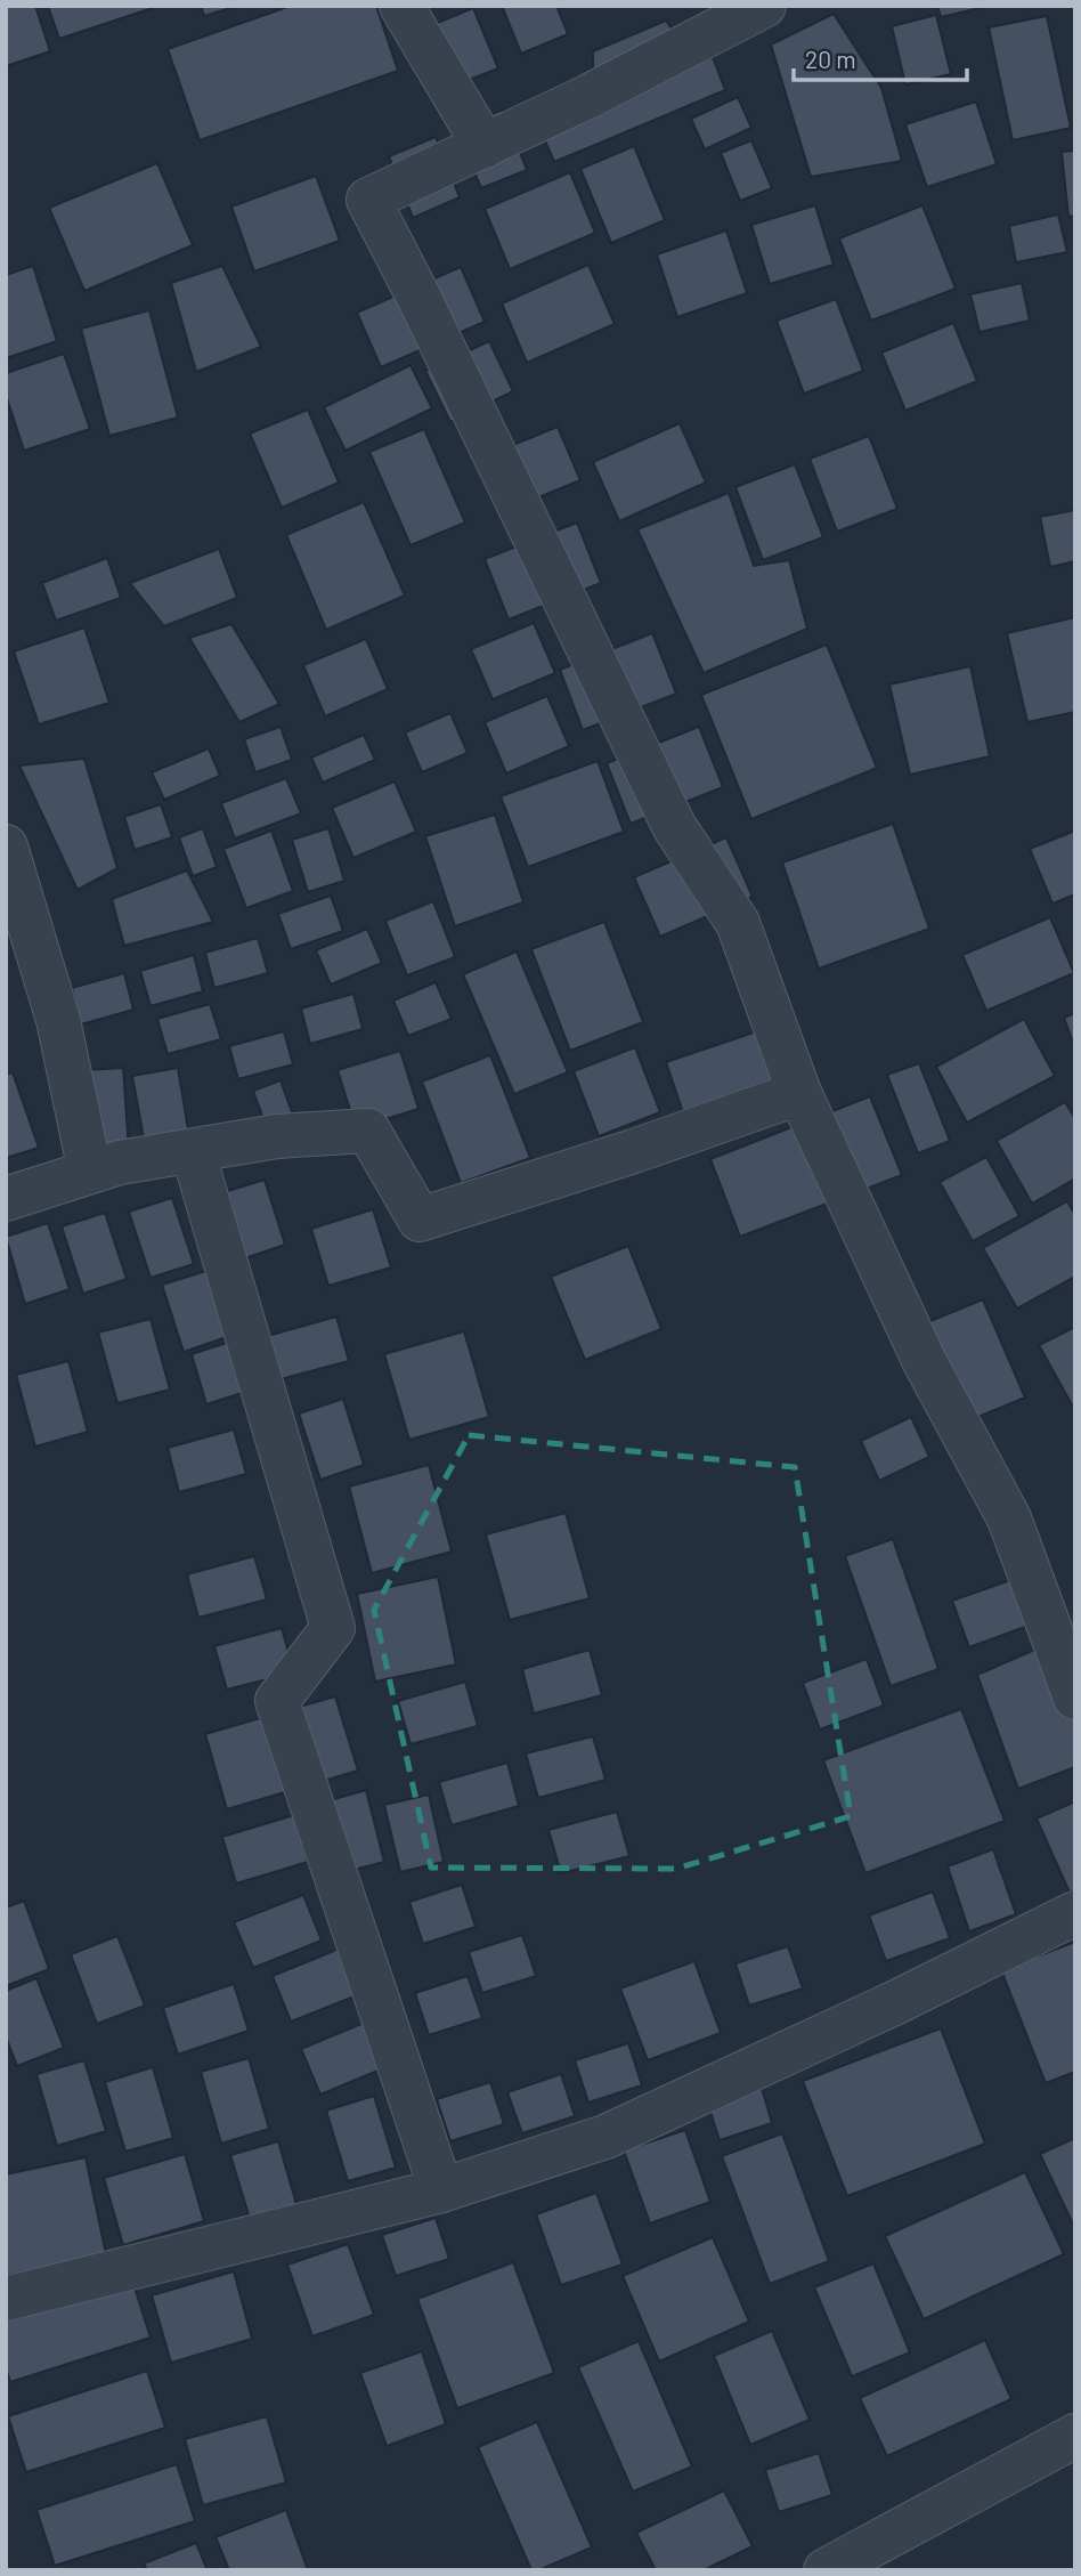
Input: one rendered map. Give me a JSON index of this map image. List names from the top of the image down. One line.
{"scale_bar":"20 m"}
